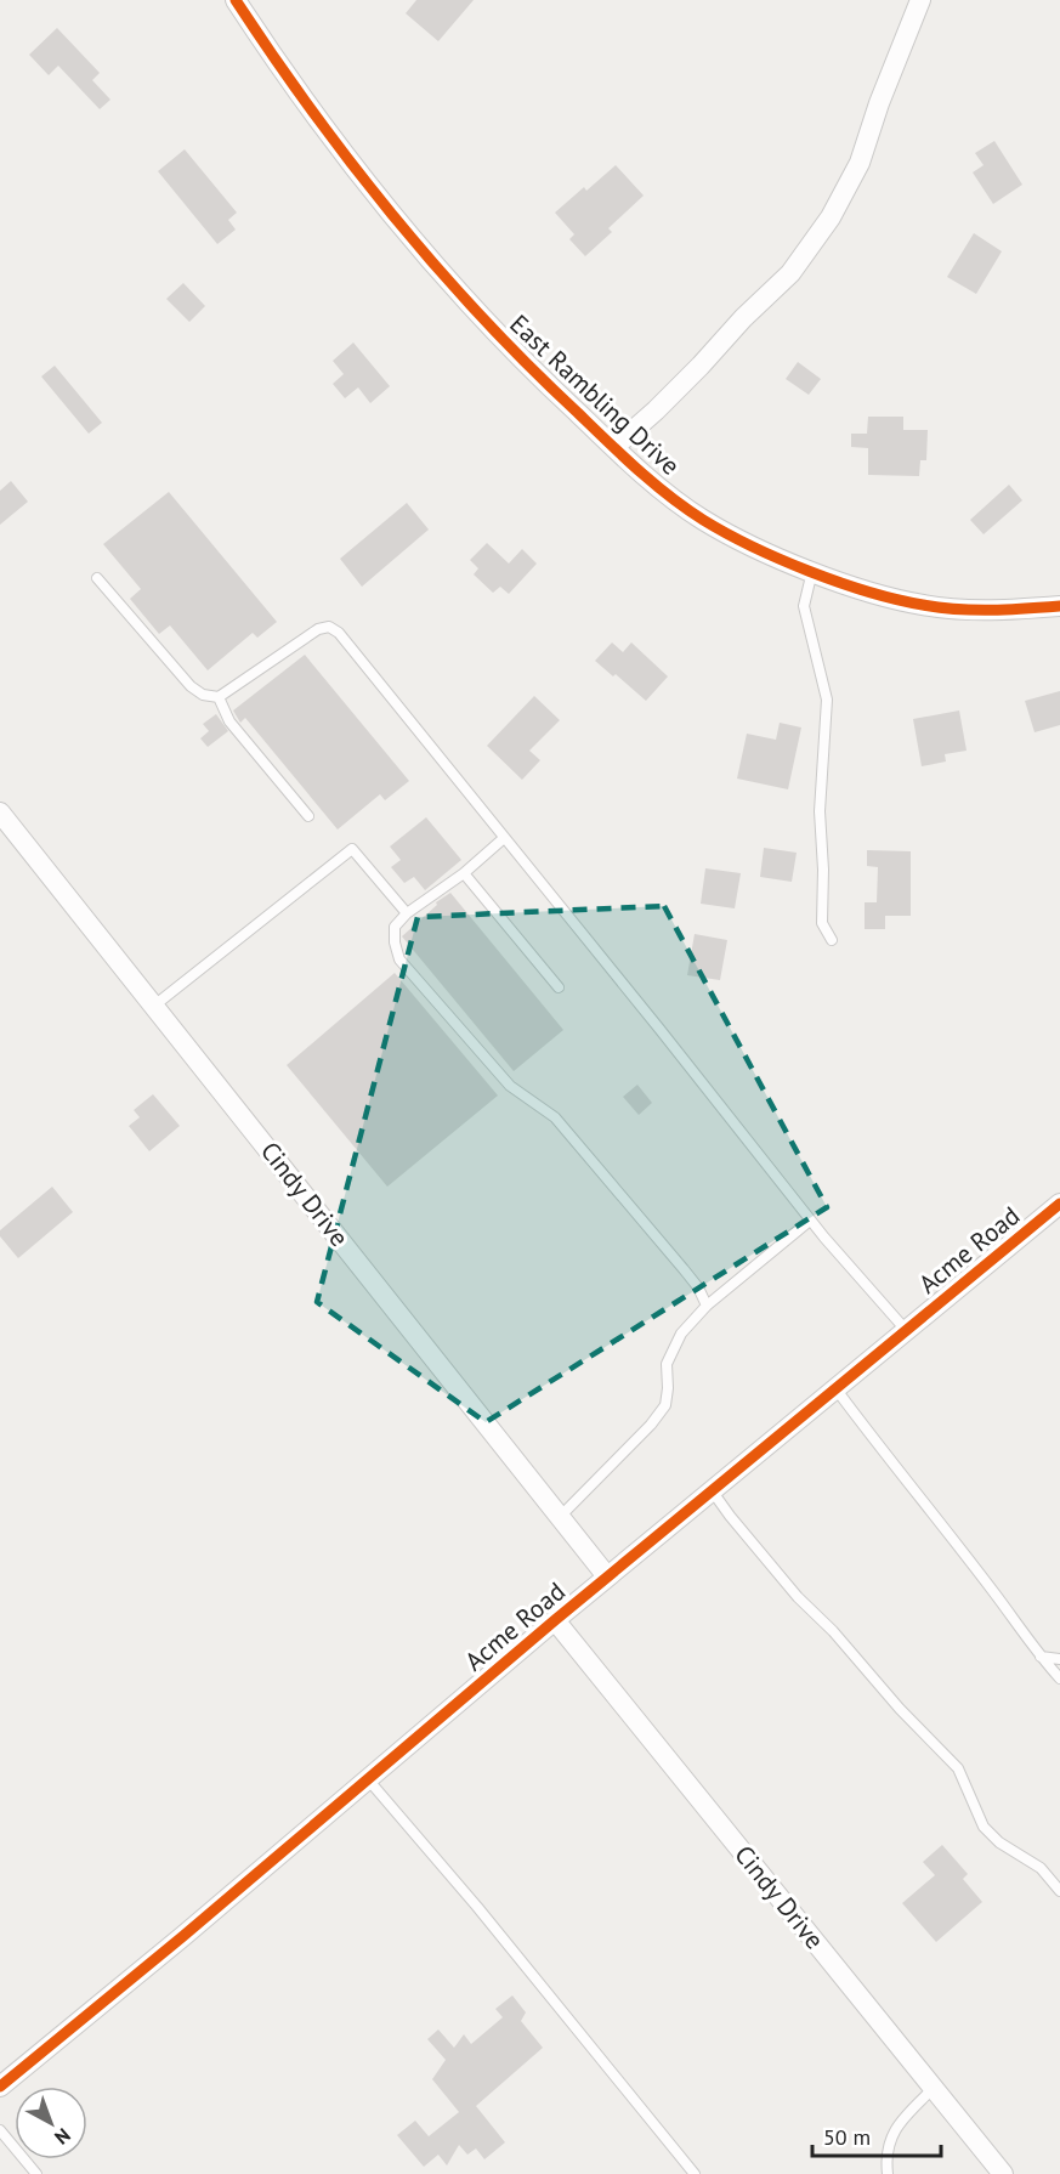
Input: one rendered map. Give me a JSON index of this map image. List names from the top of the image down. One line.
{"streets":{"street":["East Rambling Drive","Cindy Drive","Acme Road"]},"crossings":[["Cindy Drive","Acme Road"]],"scale_bar":"50 m","north":"bottom right"}
